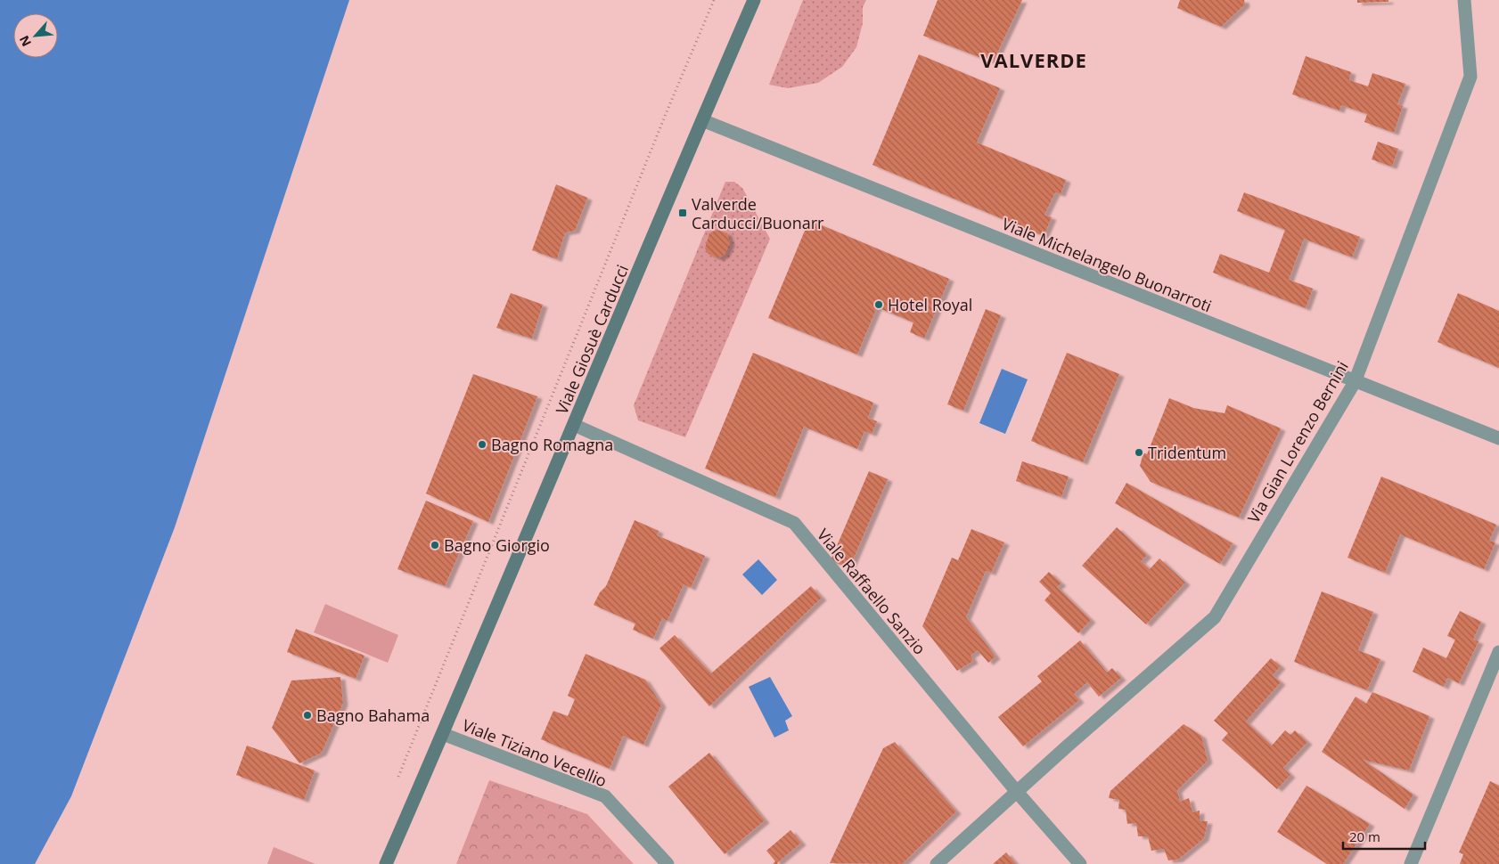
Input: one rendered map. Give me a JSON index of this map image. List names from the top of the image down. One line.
{"streets":{"street":["Viale Michelangelo Buonarroti","Viale Giosuè Carducci","Via Gian Lorenzo Bernini","Viale Raffaello Sanzio","Viale Tiziano Vecellio"]},"crossings":[["Viale Michelangelo Buonarroti","Viale Giosuè Carducci"],["Viale Michelangelo Buonarroti","Via Gian Lorenzo Bernini"],["Viale Giosuè Carducci","Viale Raffaello Sanzio"],["Viale Giosuè Carducci","Viale Tiziano Vecellio"],["Via Gian Lorenzo Bernini","Viale Raffaello Sanzio"]],"districts":["VALVERDE"],"places":{"transit":["Valverde Carducci/Buonarr"],"other":["Hotel Royal","Bagno Romagna","Tridentum","Bagno Giorgio","Bagno Bahama"]},"scale_bar":"20 m","north":"bottom left"}
